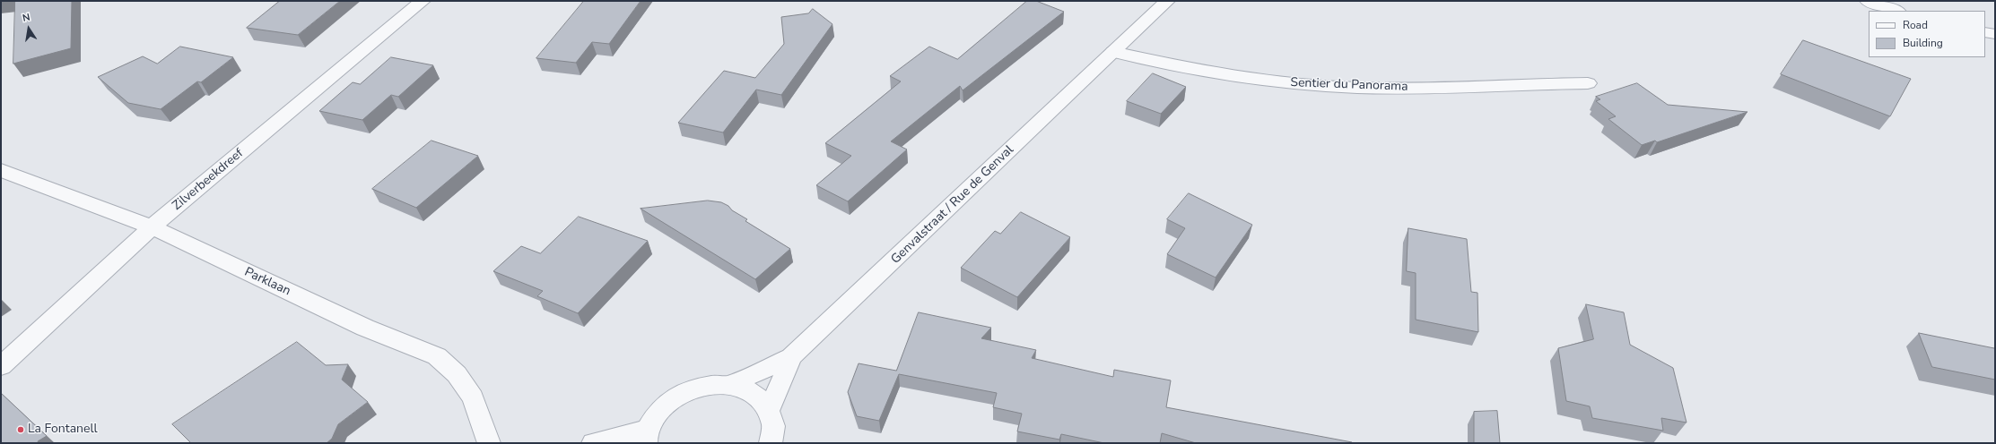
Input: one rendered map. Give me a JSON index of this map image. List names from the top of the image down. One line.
{"streets":{"street":["Sentier du Panorama","Zilverbeekdreef","Genvalstraat / Rue de Genval","Parklaan"]},"crossings":[["Sentier du Panorama","Genvalstraat / Rue de Genval"],["Zilverbeekdreef","Parklaan"]],"places":["La Fontanell"],"legend":["Road","Building"],"north":"top"}
